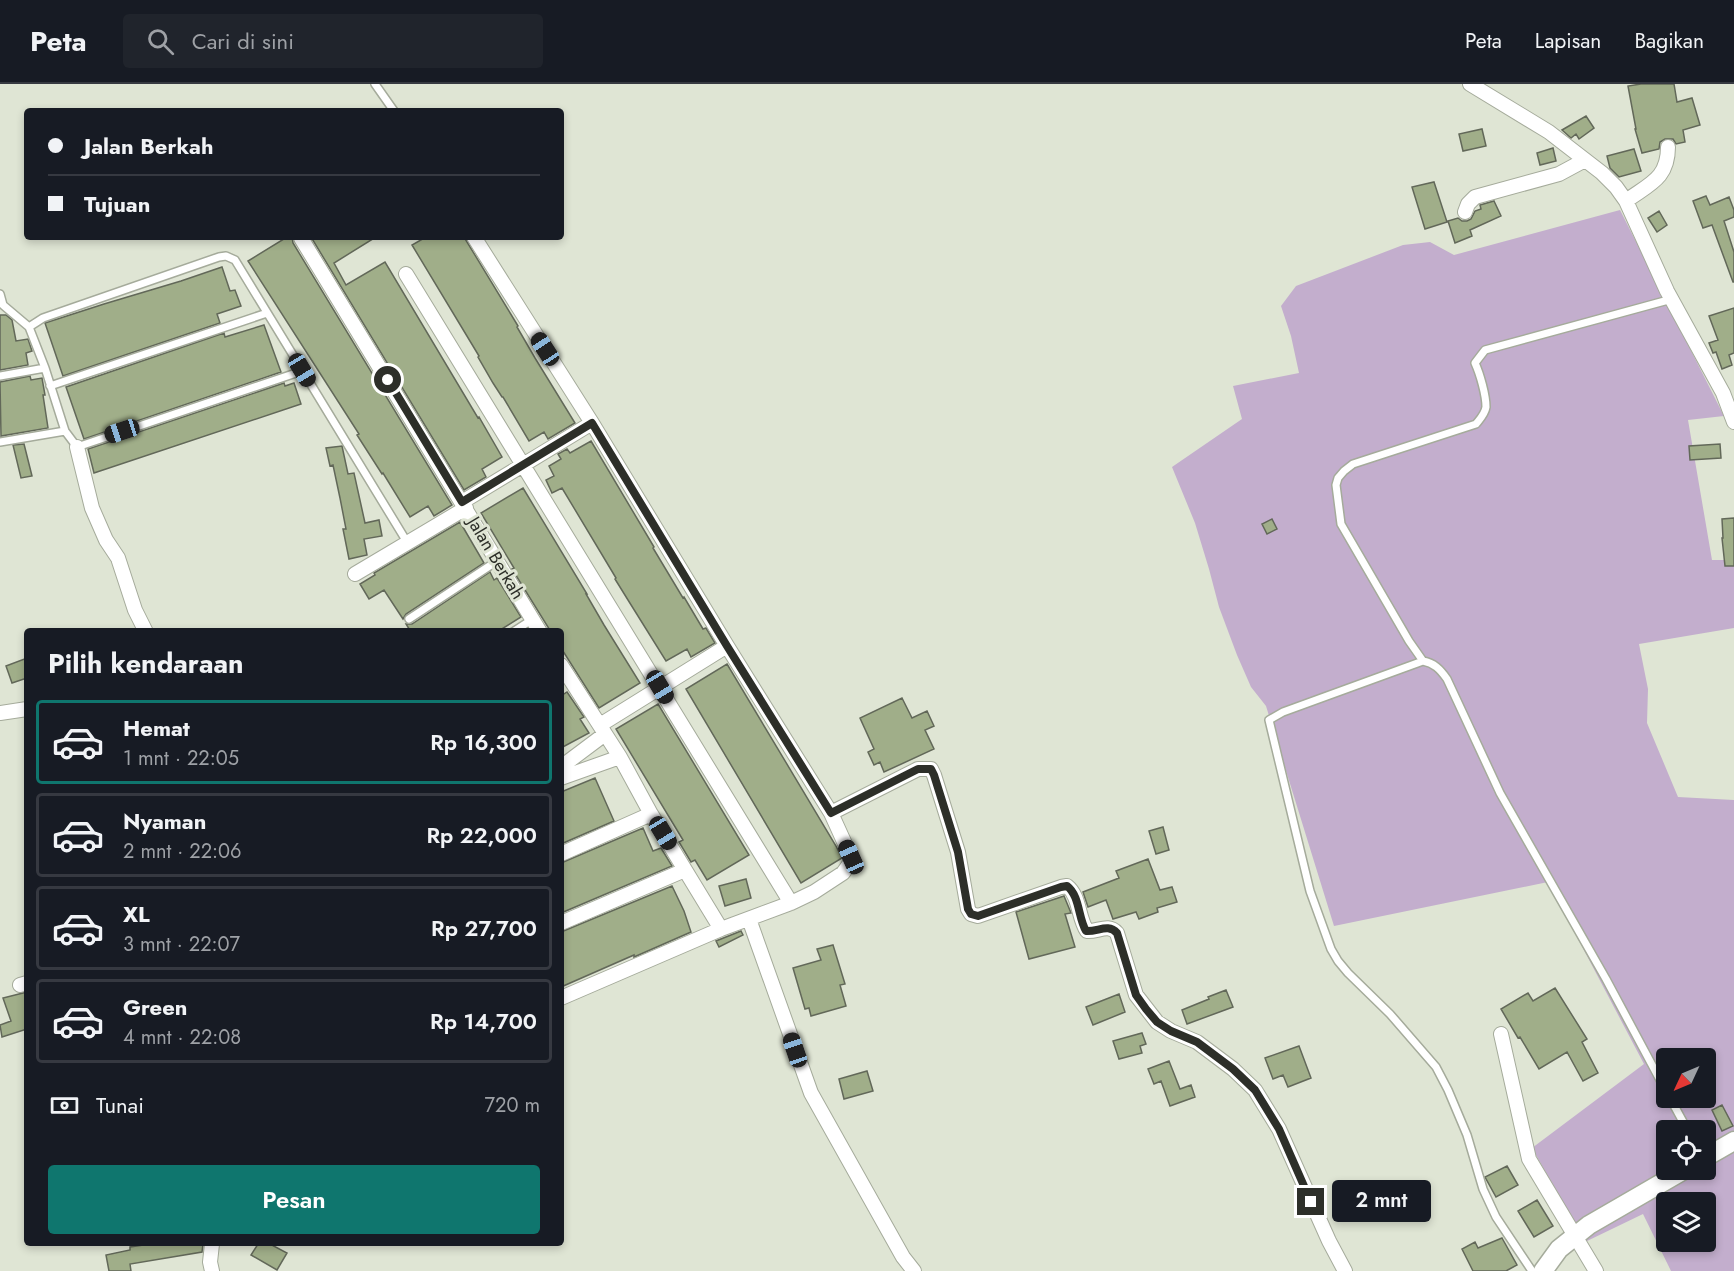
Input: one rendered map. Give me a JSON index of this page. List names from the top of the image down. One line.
{"streets":{"street":["Jalan Berkah"]},"north":"bottom left","page":{"header":"Peta","search":"Cari di sini","nav":["Peta","Lapisan","Bagikan"],"banner":["Jalan Berkah","Tujuan"],"heading":"Pilih kendaraan","list":[{"name":"Hemat","note":"1 mnt · 22:05","value":"Rp 16,300"},{"name":"Nyaman","note":"2 mnt · 22:06","value":"Rp 22,000"},{"name":"XL","note":"3 mnt · 22:07","value":"Rp 27,700"},{"name":"Green","note":"4 mnt · 22:08","value":"Rp 14,700"}],"pay":["Tunai","720 m"],"buttons":"Pesan","bubble":"2 mnt"}}
